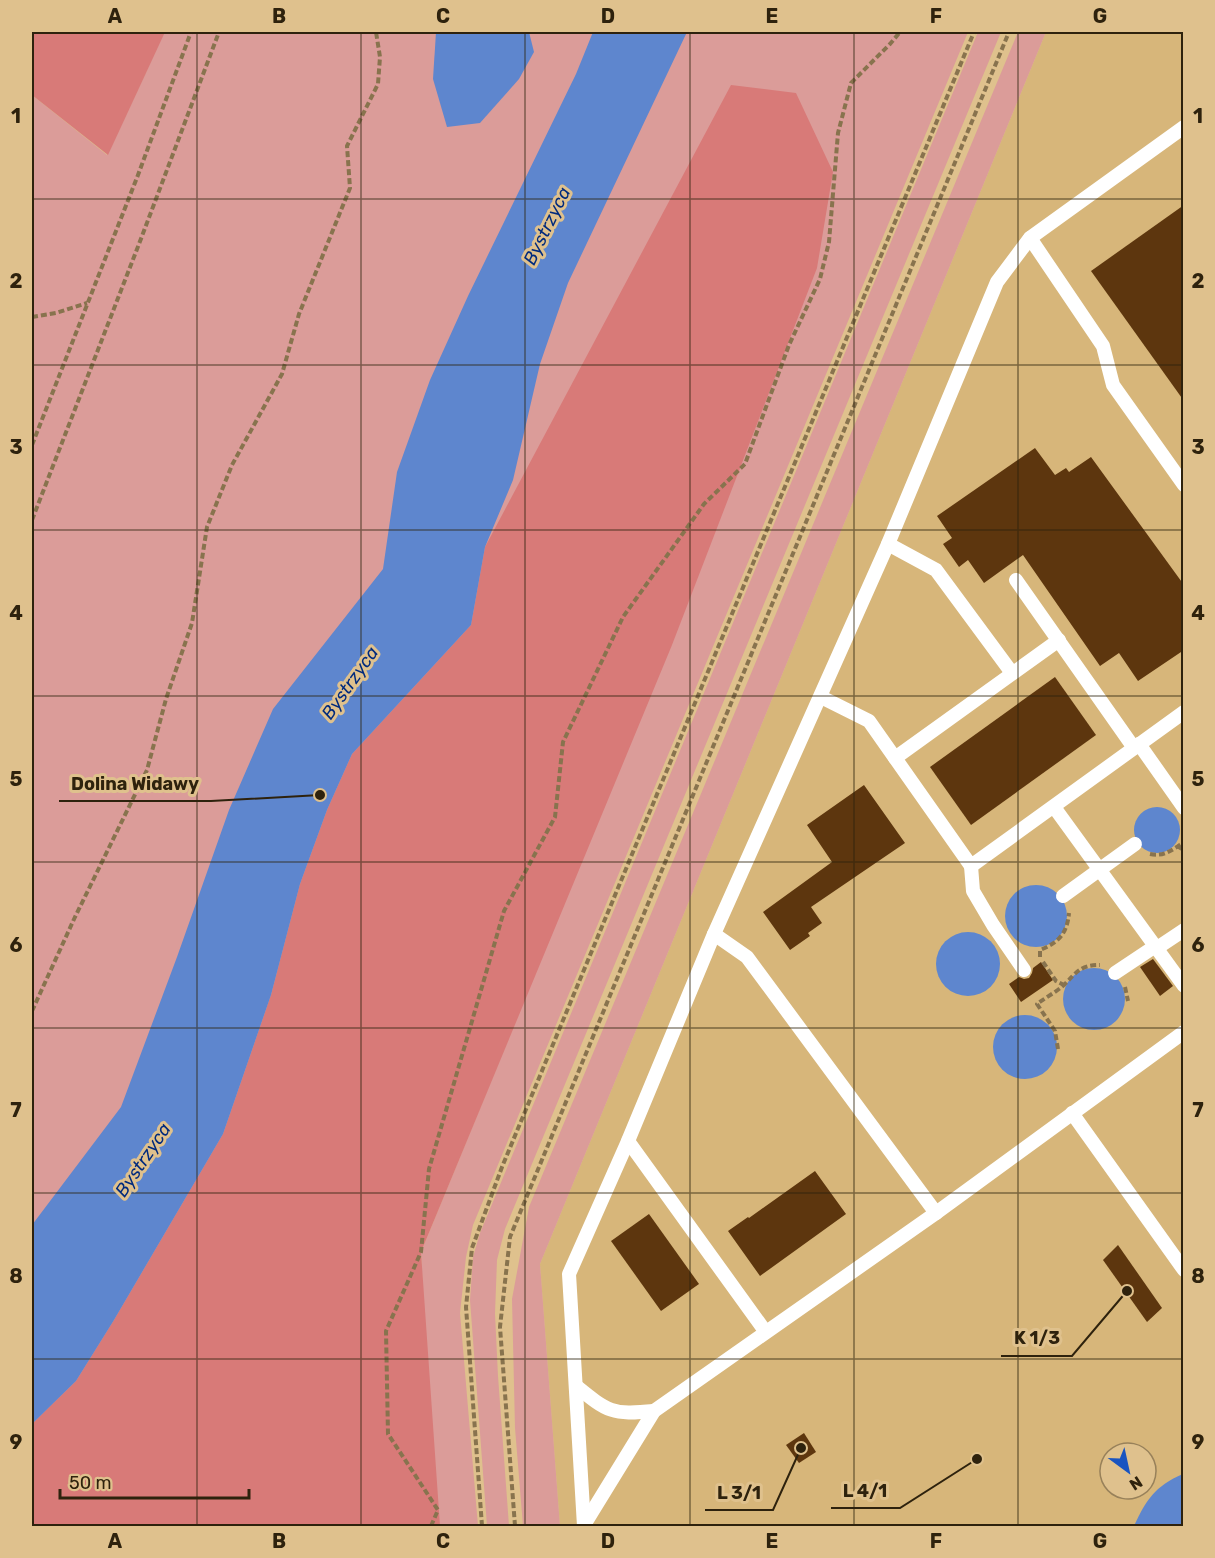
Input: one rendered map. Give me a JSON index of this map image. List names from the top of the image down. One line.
{"water":["Bystrzyca"],"places":["Dolina Widawy","K 1/3","L 3/1","L 4/1"],"scale_bar":"50 m","north":"bottom right","grid":{"columns":["A","B","C","D","E","F","G"],"rows":["1","2","3","4","5","6","7","8","9"]}}
